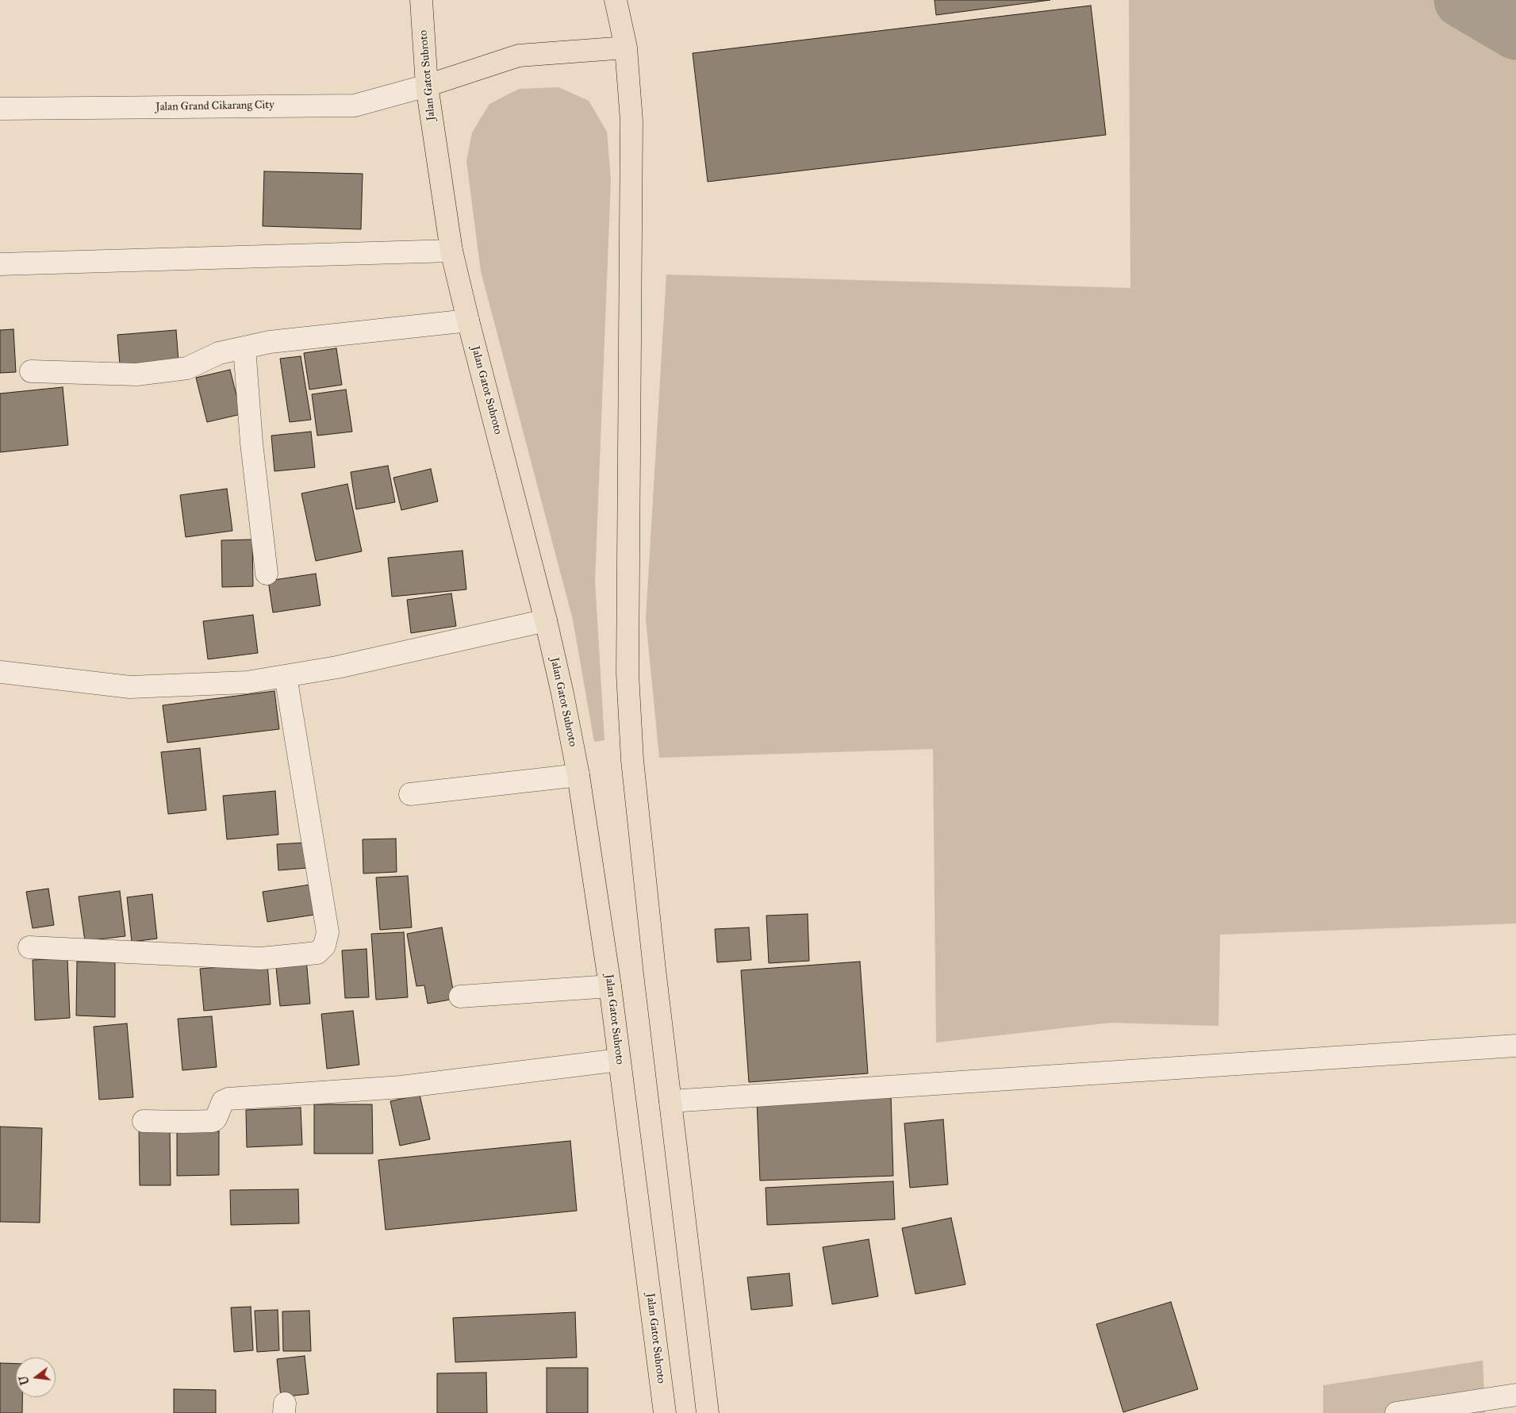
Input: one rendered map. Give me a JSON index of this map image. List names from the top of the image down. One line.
{"streets":{"highway":["Jalan Gatot Subroto"],"street":["Jalan Grand Cikarang City"]},"crossings":[["Jalan Gatot Subroto","Jalan Grand Cikarang City"]],"north":"left"}
